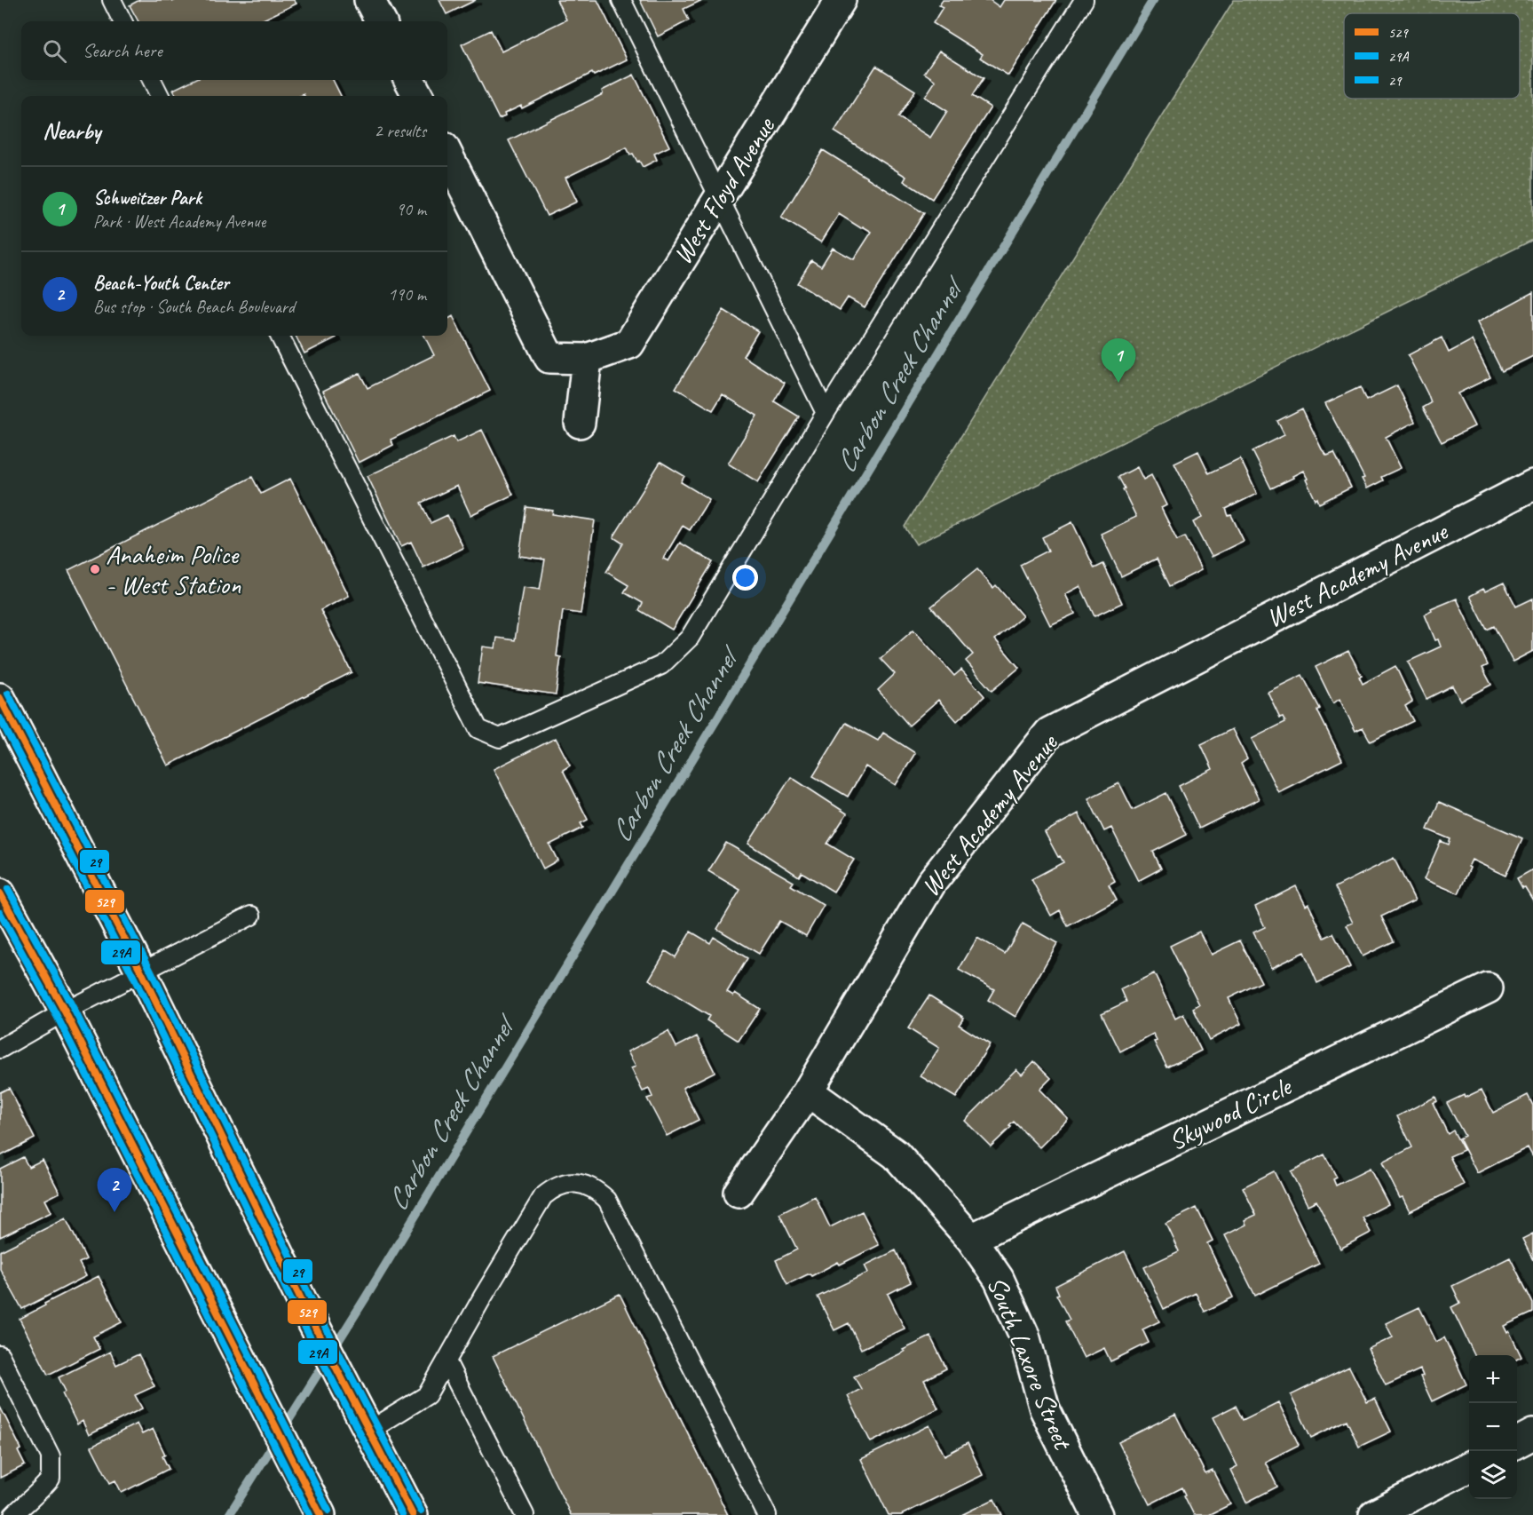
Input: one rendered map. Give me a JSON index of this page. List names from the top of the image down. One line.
{"streets":{"street":["West Floyd Avenue","West Academy Avenue","Skywood Circle","South Laxore Street"]},"crossings":[["West Academy Avenue","South Laxore Street"],["Skywood Circle","South Laxore Street"]],"water":["Carbon Creek Channel"],"places":["Anaheim Police - West Station"],"lines":["transit line 29","transit line 529","transit line 29A"],"legend":["529","29A","29"],"page":{"search":"Search here","heading":["Nearby","2 results"],"list":[{"mark":"1","name":"Schweitzer Park","note":"Park · West Academy Avenue","value":"90 m"},{"mark":"2","name":"Beach-Youth Center","note":"Bus stop · South Beach Boulevard","value":"190 m"}],"pins":["1","2"],"map_buttons":["+","−"]}}
